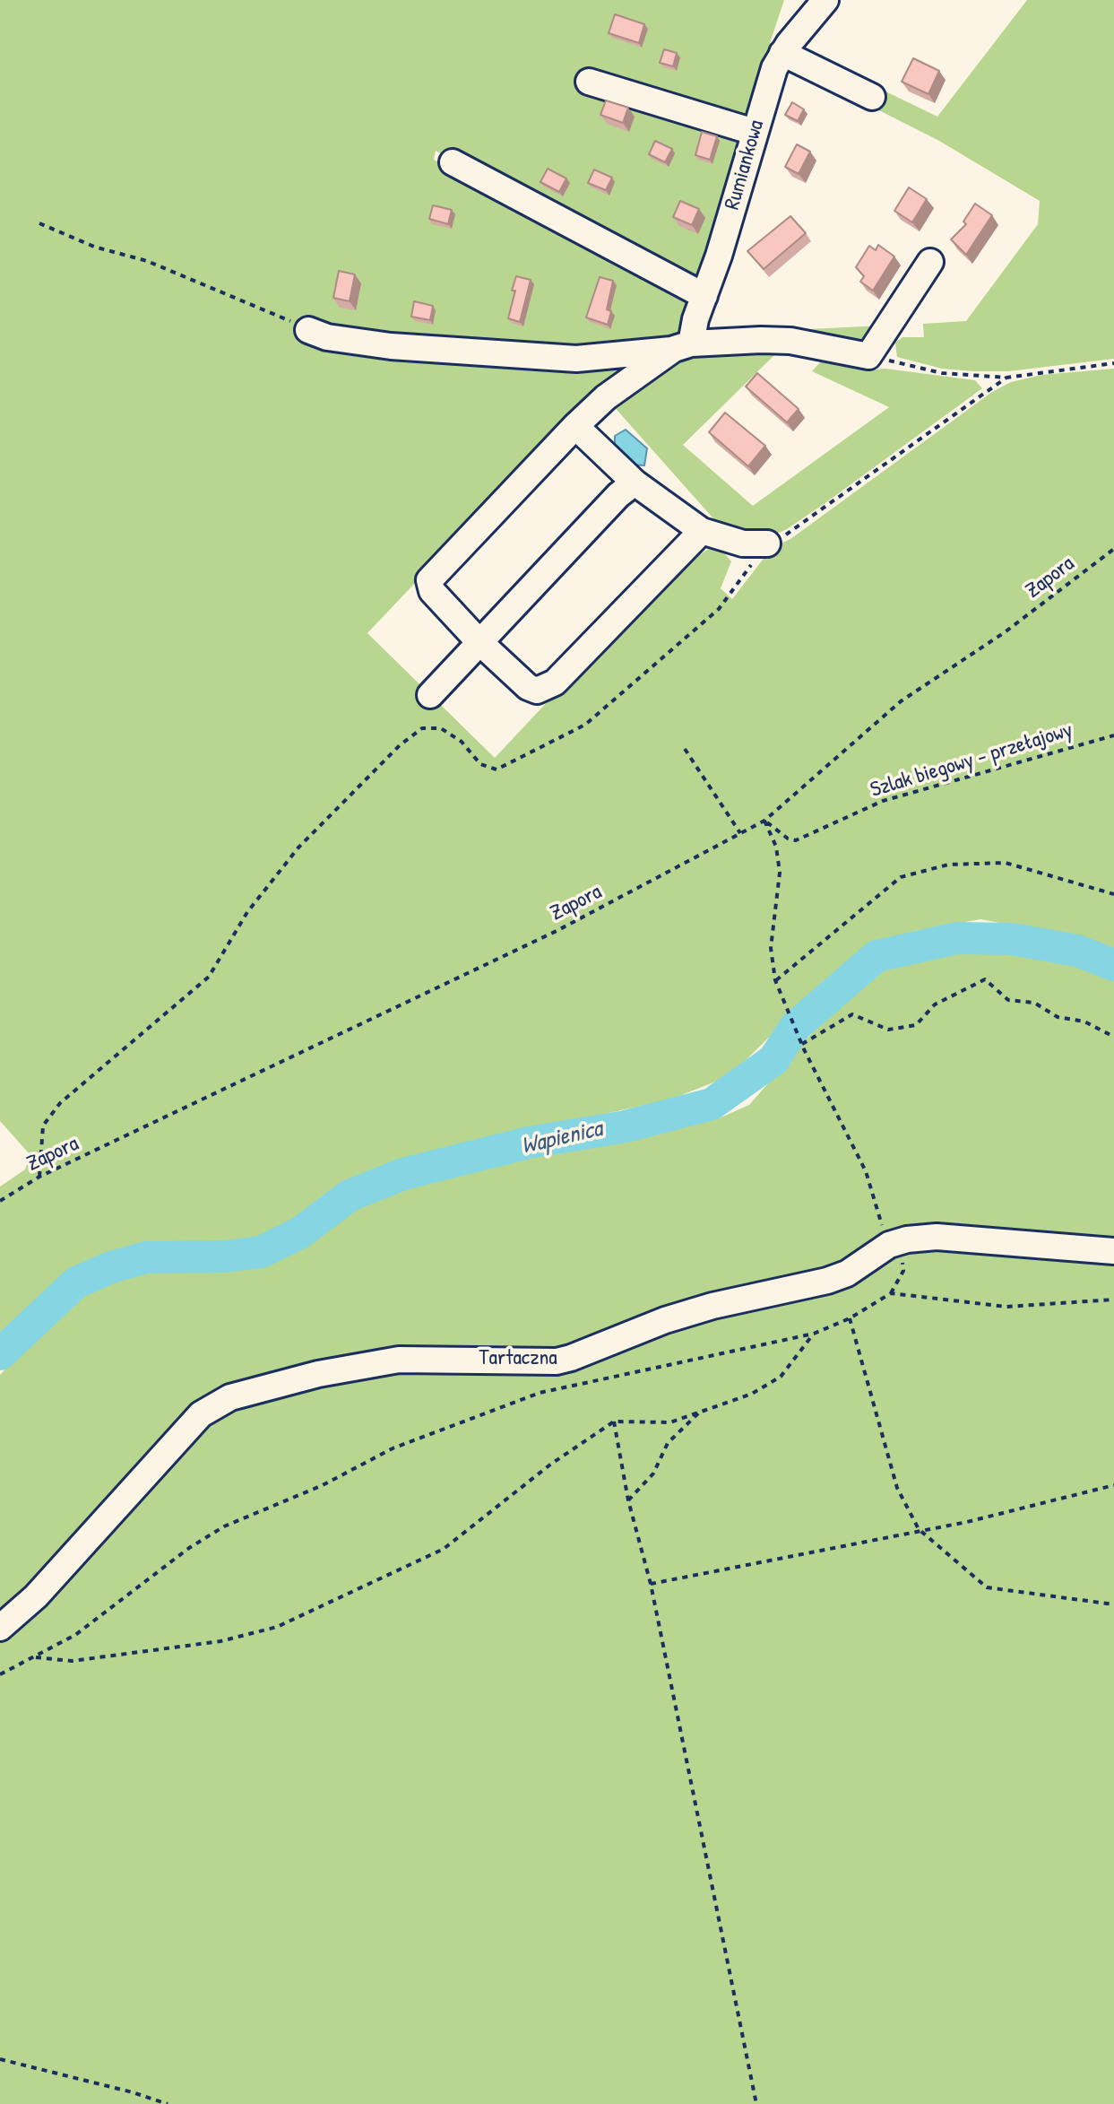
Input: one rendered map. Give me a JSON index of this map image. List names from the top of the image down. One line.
{"streets":{"street":["Rumiankowa","Tartaczna"],"path":["Zapora","Szlak biegowy - przełajowy"]},"crossings":[["Zapora","Szlak biegowy - przełajowy"]],"water":["Wapienica"]}
